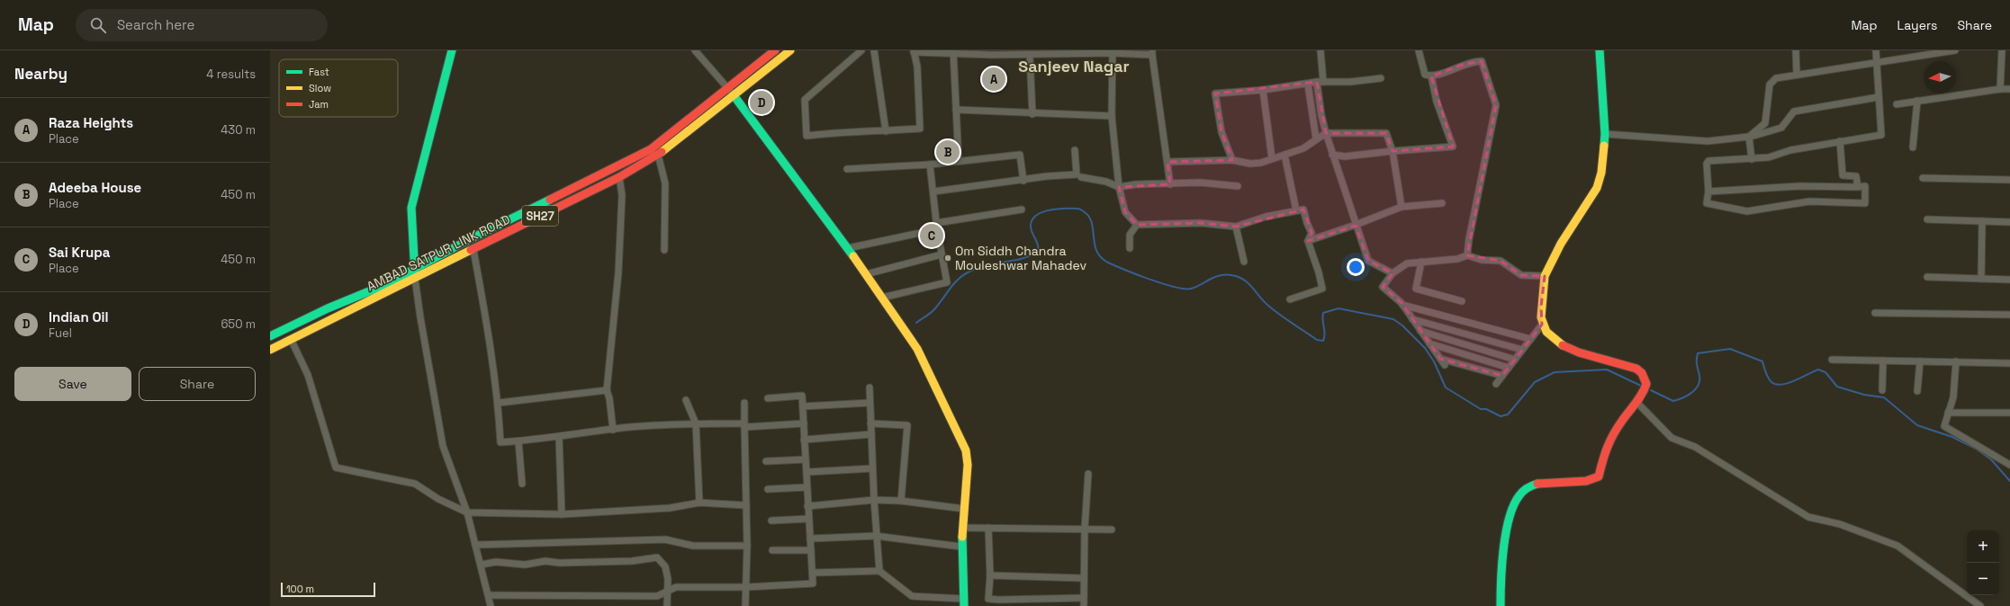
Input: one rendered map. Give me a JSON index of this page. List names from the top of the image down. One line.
{"streets":{"main road":["SH27","AMBAD SATPUR LINK ROAD"]},"districts":["Sanjeev Nagar"],"places":["Om Siddh Chandra Mouleshwar Mahadev"],"legend":["Fast","Slow","Jam"],"scale_bar":"100 m","north":"left","page":{"header":"Map","search":"Search here","nav":["Map","Layers","Share"],"heading":["Nearby","4 results"],"pins":["A","D","B","C"],"list":[{"mark":"A","name":"Raza Heights","note":"Place","value":"430 m"},{"mark":"B","name":"Adeeba House","note":"Place","value":"450 m"},{"mark":"C","name":"Sai Krupa","note":"Place","value":"450 m"},{"mark":"D","name":"Indian Oil","note":"Fuel","value":"650 m"}],"buttons":["Save","Share"],"map_buttons":["+","−"],"scale":"100 m"}}
